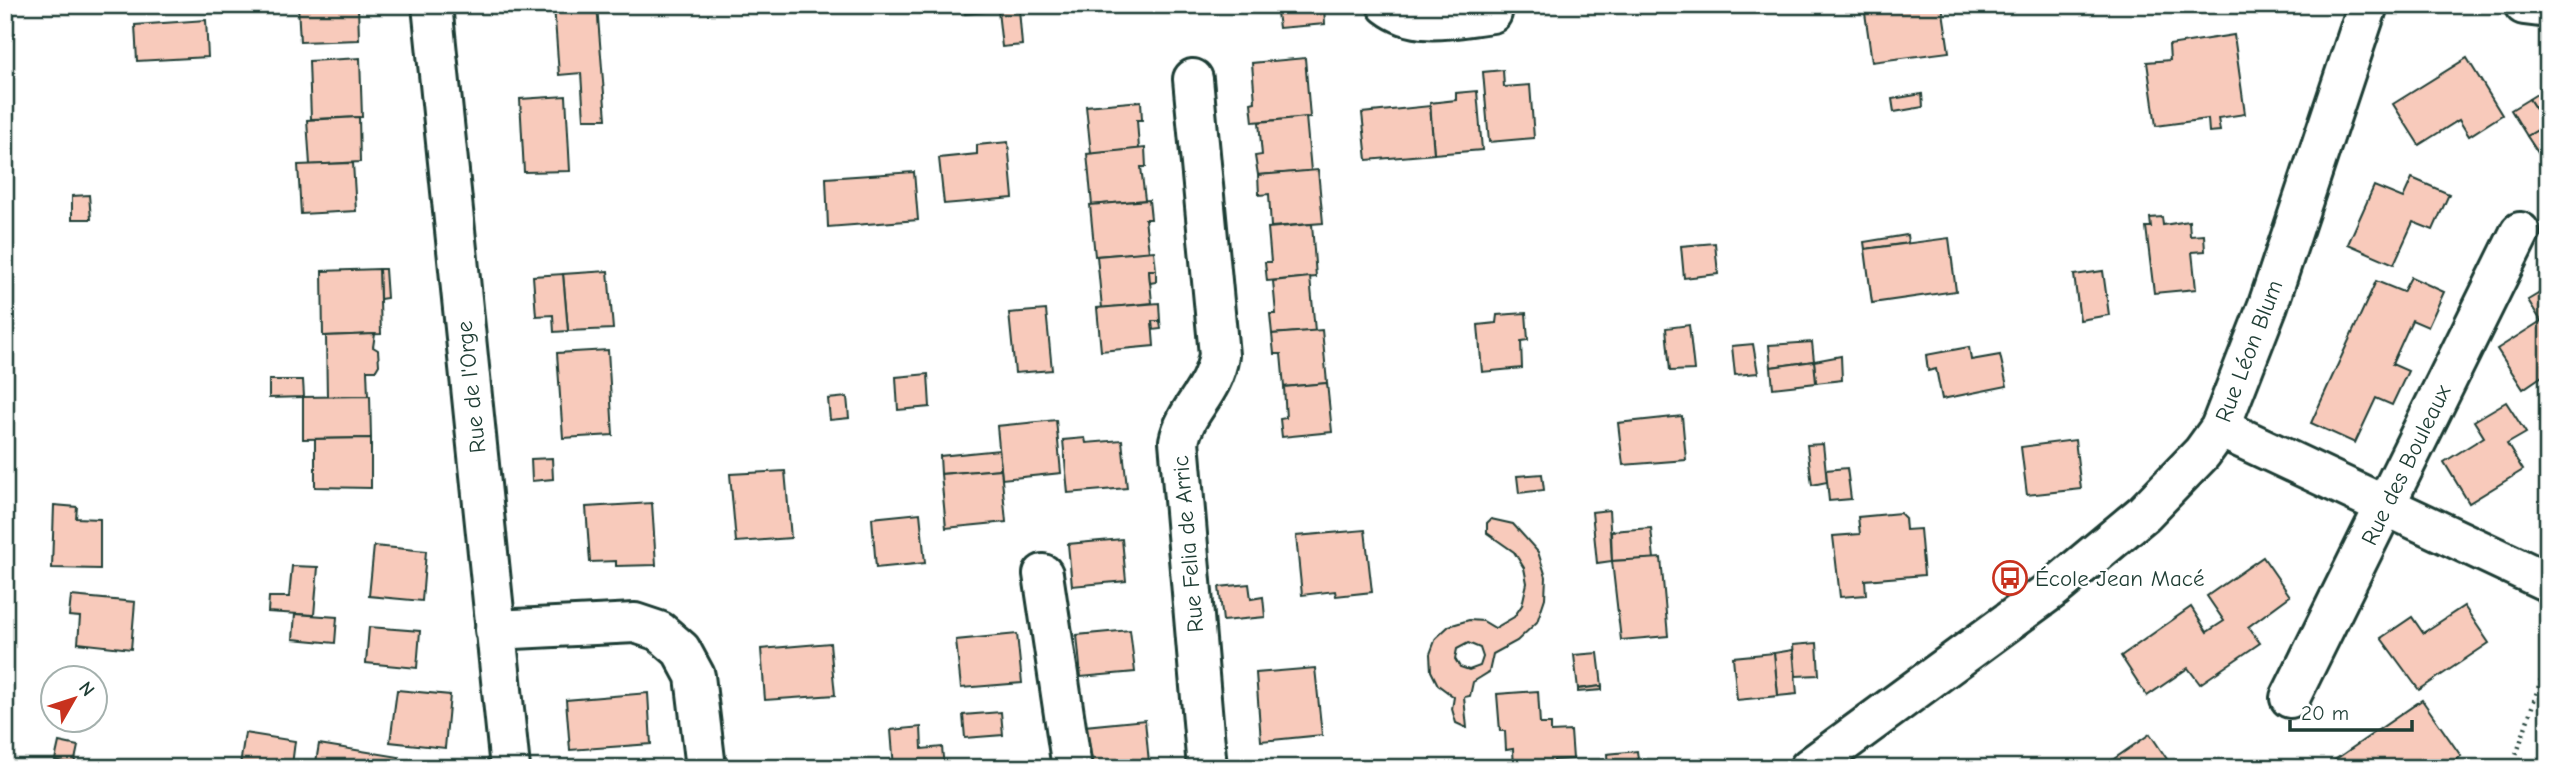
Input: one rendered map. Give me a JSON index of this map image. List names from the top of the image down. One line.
{"streets":{"street":["Rue Léon Blum","Rue de l'Orge","Rue des Bouleaux","Rue Felia de Arric"]},"places":{"bus stop":["École Jean Macé"]},"scale_bar":"20 m","north":"top right"}
